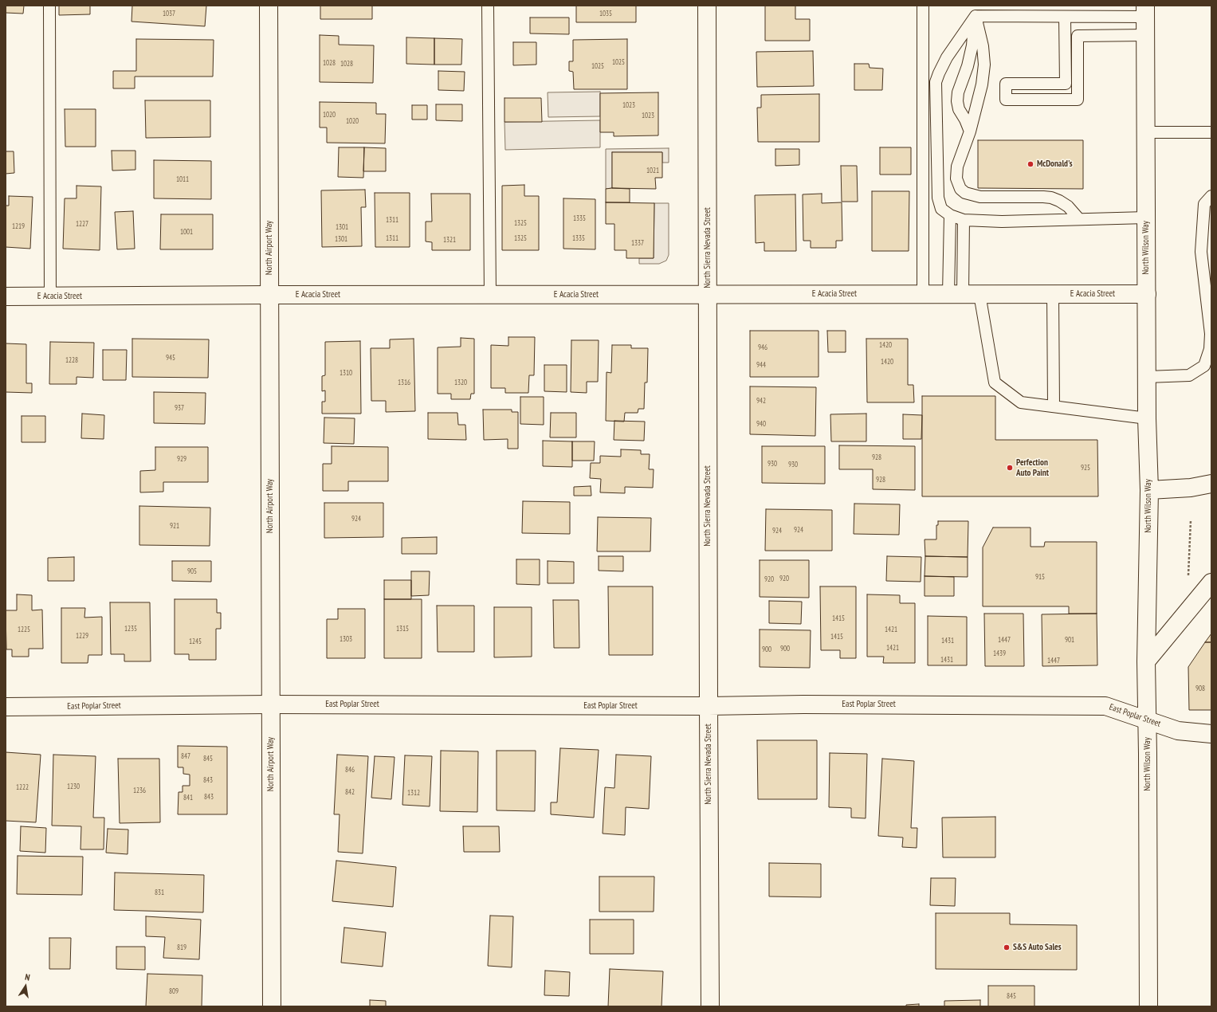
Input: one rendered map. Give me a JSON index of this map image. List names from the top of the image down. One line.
{"streets":{"street":["North Airport Way","North Sierra Nevada Street","North Wilson Way","E Acacia Street","East Poplar Street"]},"crossings":[["North Airport Way","E Acacia Street"],["North Airport Way","East Poplar Street"],["North Sierra Nevada Street","E Acacia Street"],["North Sierra Nevada Street","East Poplar Street"],["North Wilson Way","E Acacia Street"],["North Wilson Way","East Poplar Street"]],"places":["McDonald's","Perfection Auto Paint","S&S Auto Sales"],"house_numbers":["1037","1035","1025","1028","1028","1025","1023","1020","1023","1020","1021","1011","1335","1311","1325","1227","1219","1301","1001","1311","1325","1335","1301","1321","1337","1420","946","945","1228","1420","944","1310","1316","1320","942","937","940","928","929","930","930","925","928","924","921","924","924","905","915","920","920","1415","1235","1315","1225","1421","1229","1415","1303","1447","901","1431","1245","1421","900","900","1439","1431","1447","908","847","845","846","843","1230","1222","1236","842","1312","843","841","831","819","809","845"],"north":"top"}
